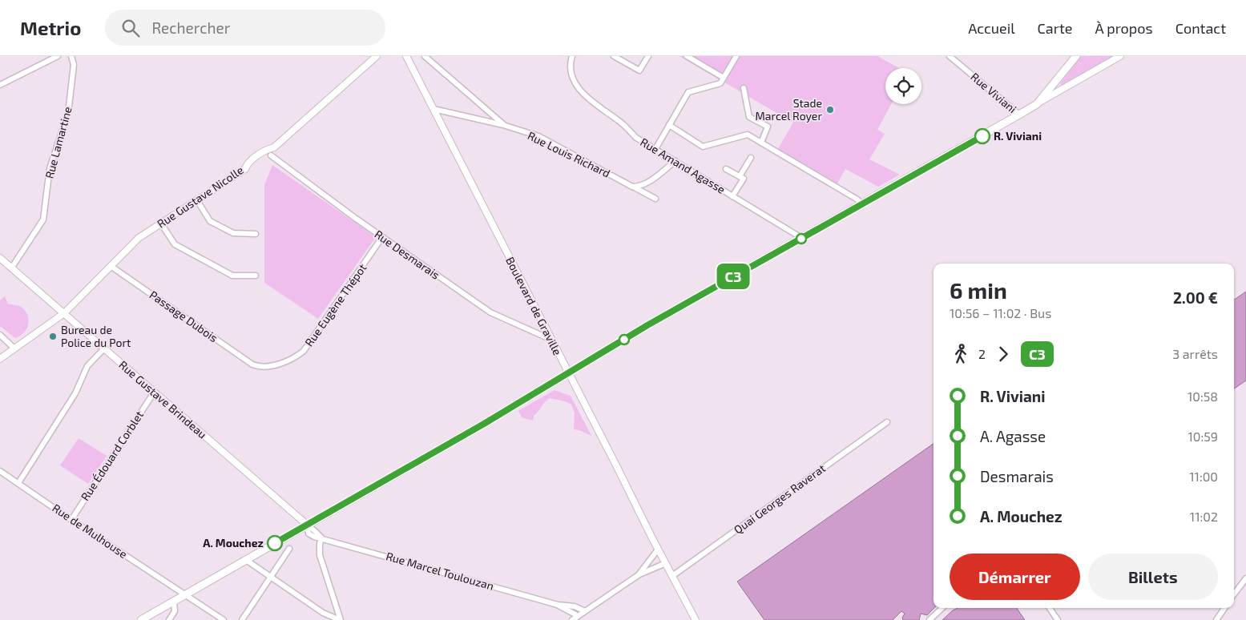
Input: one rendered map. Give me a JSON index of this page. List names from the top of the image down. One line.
{"streets":{"street":["Rue Viviani","Rue Lamartine","Rue Louis Richard","Rue Amand Agasse","Rue Gustave Nicolle","Rue Desmarais","Rue Eugène Thépot","Boulevard de Graville","Passage Dubois","Rue Gustave Brindeau","Rue Édouard Corblet","Quai Georges Raverat","Rue de Mulhouse","Rue Marcel Toulouzan"]},"crossings":[["Rue Lamartine","Rue Gustave Brindeau"],["Rue Louis Richard","Boulevard de Graville"],["Rue Gustave Nicolle","Passage Dubois"],["Rue Gustave Nicolle","Rue Gustave Brindeau"],["Rue Desmarais","Rue Eugène Thépot"],["Rue Desmarais","Boulevard de Graville"],["Rue Eugène Thépot","Passage Dubois"],["Boulevard de Graville","Quai Georges Raverat"],["Rue Gustave Brindeau","Rue Édouard Corblet"],["Rue Gustave Brindeau","Rue Marcel Toulouzan"],["Rue Édouard Corblet","Rue de Mulhouse"]],"places":["Stade Marcel Royer","R. Viviani","Bureau de Police du Port","A. Mouchez"],"lines":["bus line C3"],"page":{"header":"Metrio","search":"Rechercher","nav":["Accueil","Carte","À propos","Contact"],"on_map":"C3","heading":["6 min","10:56 – 11:02 · Bus","2.00 €"],"legs":["2","C3","3 arrêts"],"list":[{"name":"R. Viviani","value":"10:58"},{"name":"A. Agasse","value":"10:59"},{"name":"Desmarais","value":"11:00"},{"name":"A. Mouchez","value":"11:02"}],"buttons":["Démarrer","Billets"]}}
